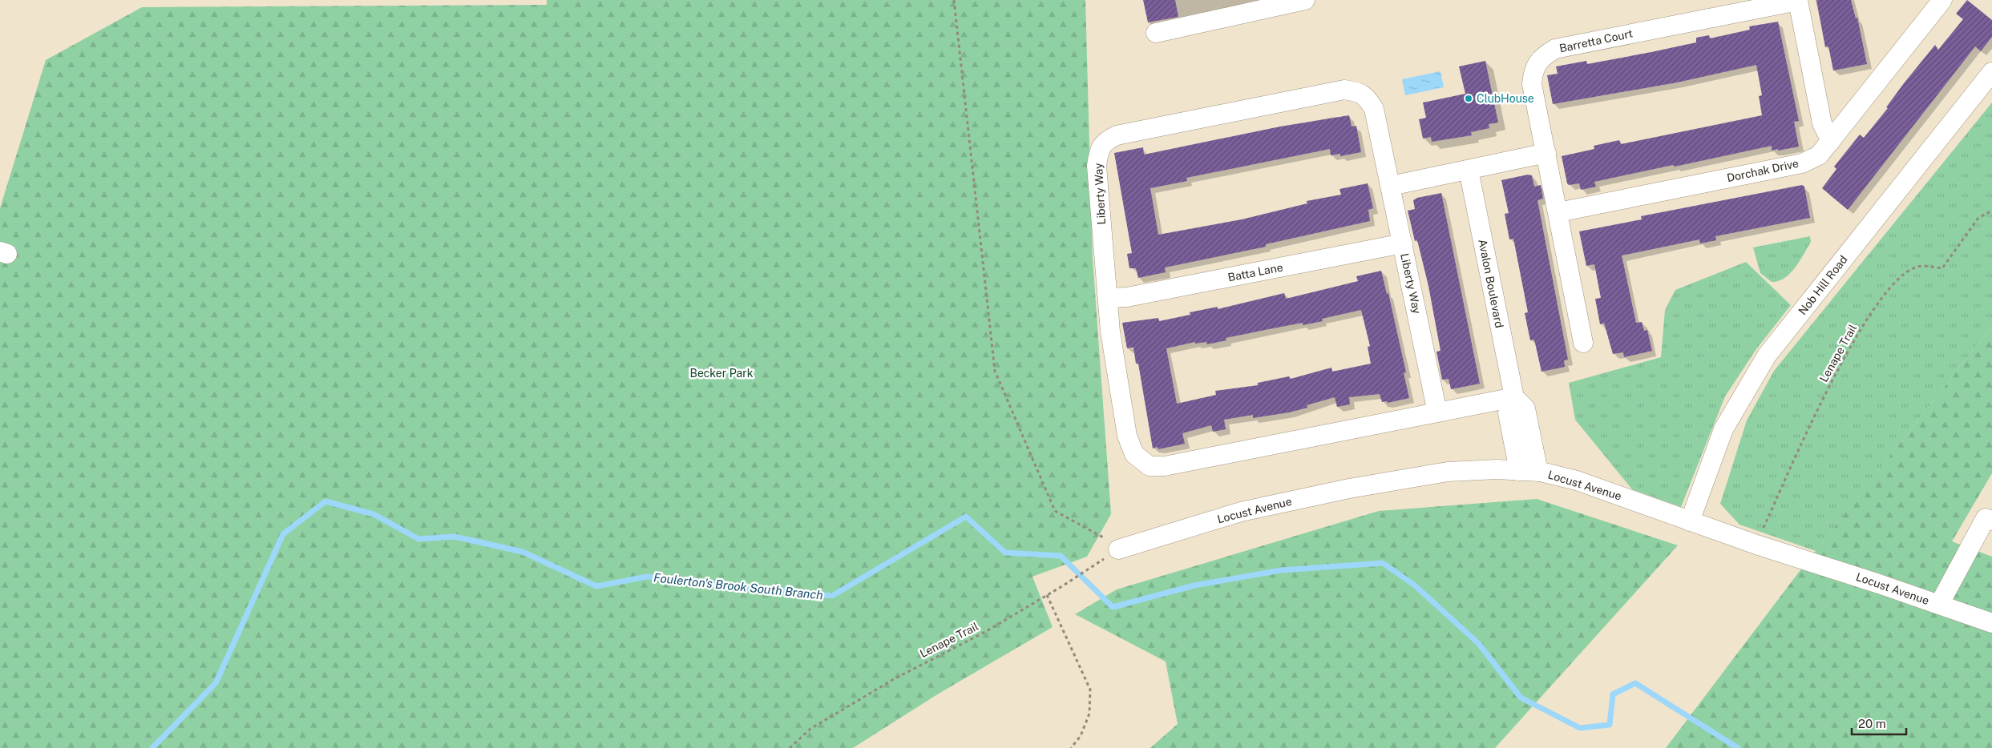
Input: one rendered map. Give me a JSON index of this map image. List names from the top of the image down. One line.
{"streets":{"street":["Barretta Court","Dorchak Drive","Liberty Way","Batta Lane","Avalon Boulevard","Nob Hill Road","Locust Avenue"],"path":["Lenape Trail"]},"crossings":[["Barretta Court","Dorchak Drive"],["Liberty Way","Batta Lane"],["Liberty Way","Avalon Boulevard"],["Avalon Boulevard","Locust Avenue"],["Nob Hill Road","Locust Avenue"],["Lenape Trail","Locust Avenue"]],"water":["Foulerton's Brook South Branch"],"parks":["Becker Park"],"places":["ClubHouse"],"scale_bar":"20 m"}
